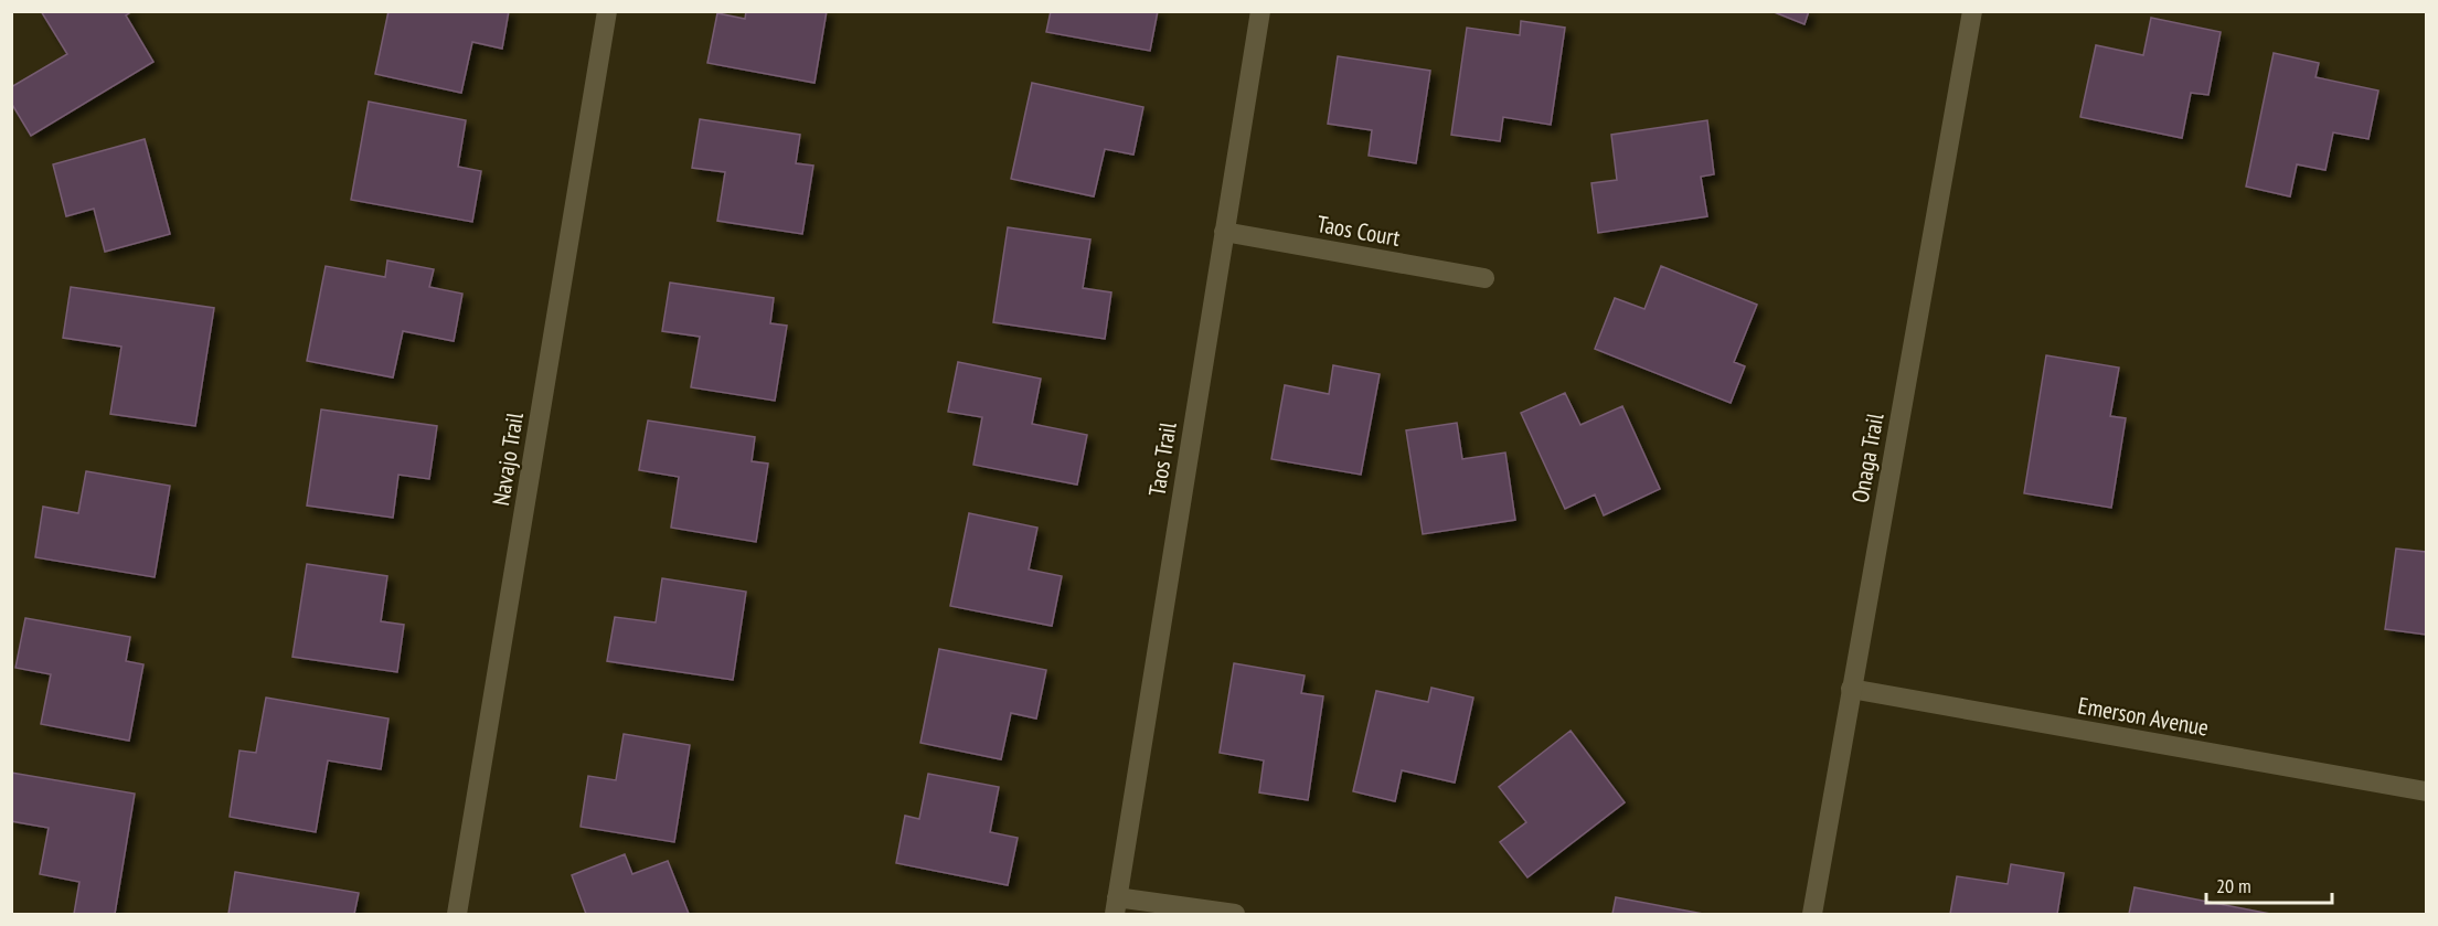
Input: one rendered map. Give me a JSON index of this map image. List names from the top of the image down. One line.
{"streets":{"street":["Taos Court","Onaga Trail","Navajo Trail","Taos Trail","Emerson Avenue"]},"crossings":[["Taos Court","Taos Trail"],["Onaga Trail","Emerson Avenue"]],"scale_bar":"20 m"}
